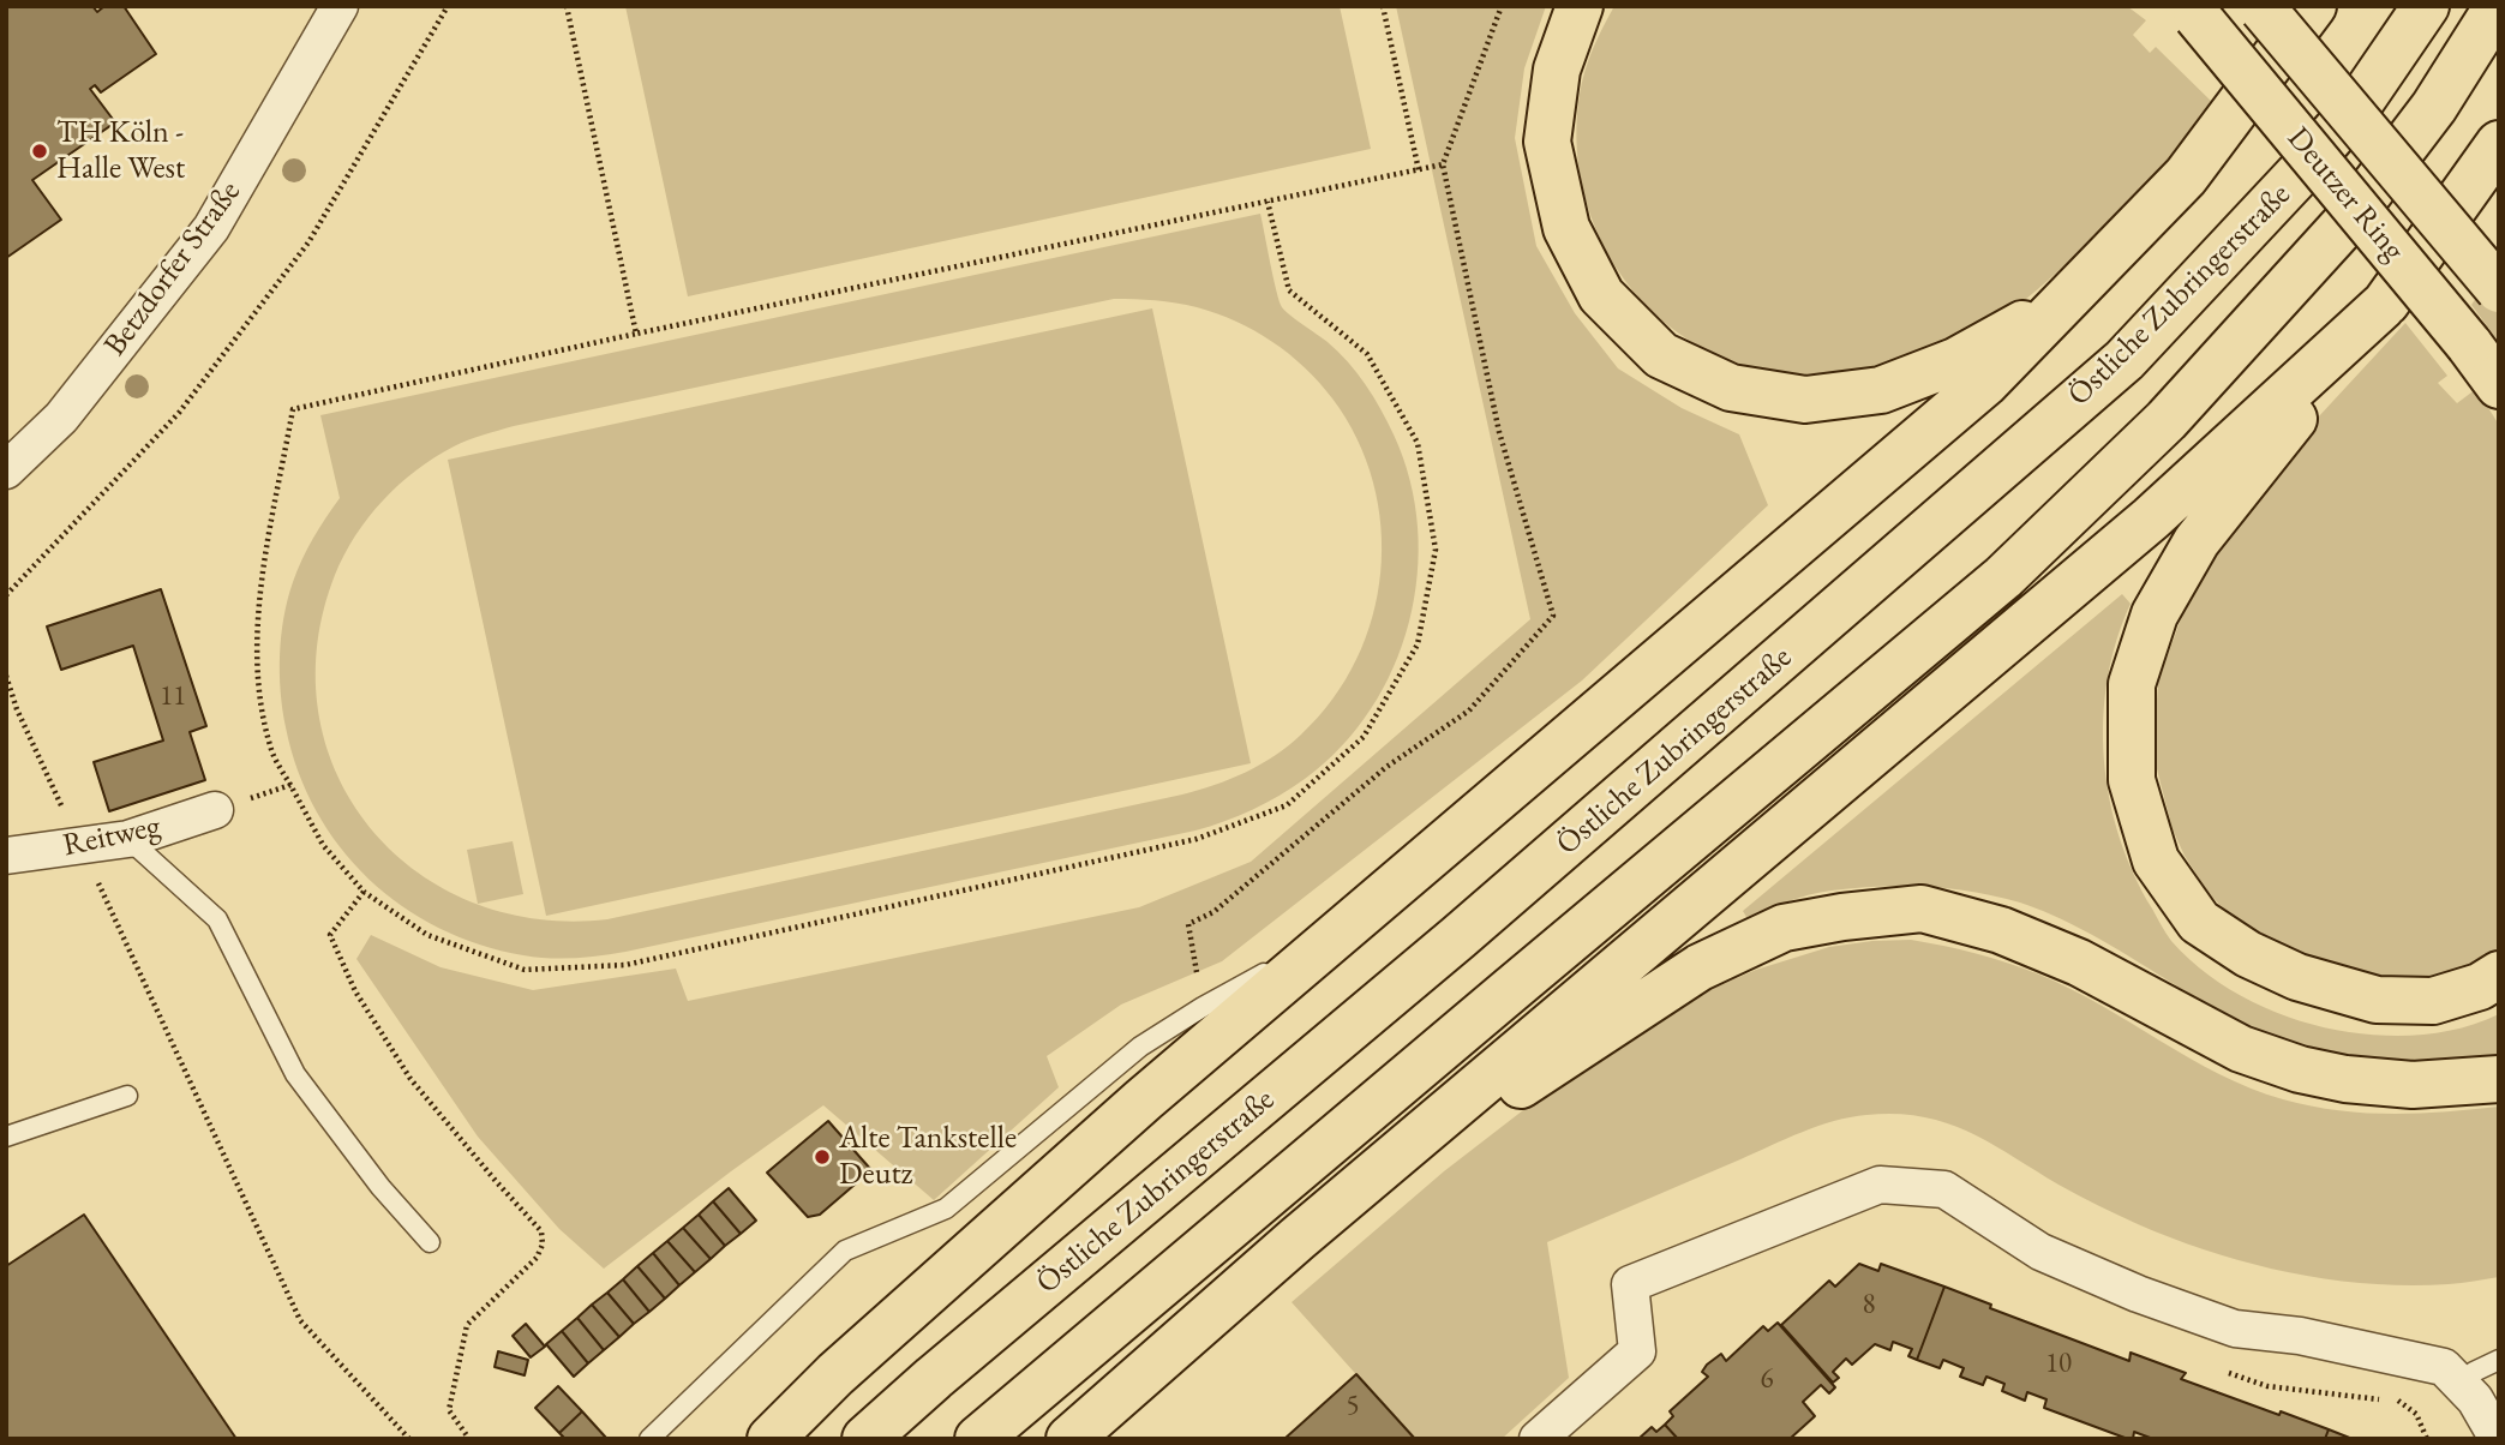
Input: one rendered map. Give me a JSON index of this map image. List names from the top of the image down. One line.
{"streets":{"highway":["Deutzer Ring","Östliche Zubringerstraße"],"street":["Betzdorfer Straße","Reitweg"]},"places":["TH Köln - Halle West","Alte Tankstelle Deutz"],"house_numbers":["11","8","10","6","5"]}
